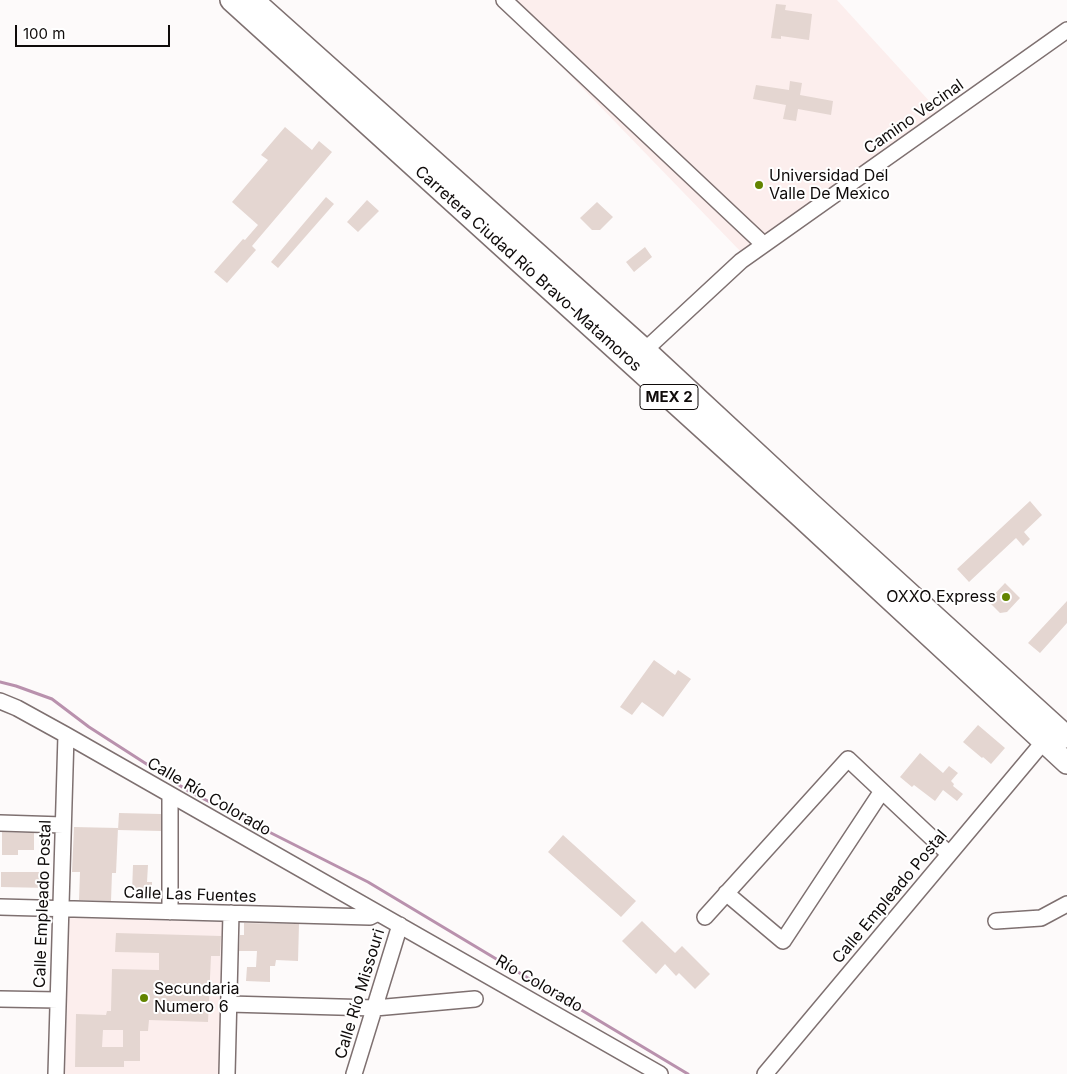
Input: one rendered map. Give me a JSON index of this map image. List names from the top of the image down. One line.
{"streets":{"highway":["Carretera Ciudad Río Bravo-Matamoros","MEX 2"],"street":["Camino Vecinal","Calle Río Colorado","Calle Las Fuentes","Calle Empleado Postal","Río Colorado","Calle Río Missouri"]},"crossings":[["Camino Vecinal","MEX 2"],["Carretera Ciudad Río Bravo-Matamoros","MEX 2"],["MEX 2","Calle Empleado Postal"],["Calle Río Colorado","Calle Las Fuentes"],["Calle Río Colorado","Calle Empleado Postal"],["Calle Río Colorado","Río Colorado"],["Calle Río Colorado","Calle Río Missouri"],["Calle Las Fuentes","Calle Empleado Postal"],["Río Colorado","Calle Río Missouri"]],"places":["Universidad Del Valle De Mexico","OXXO Express","Secundaria Numero 6"],"scale_bar":"100 m"}
